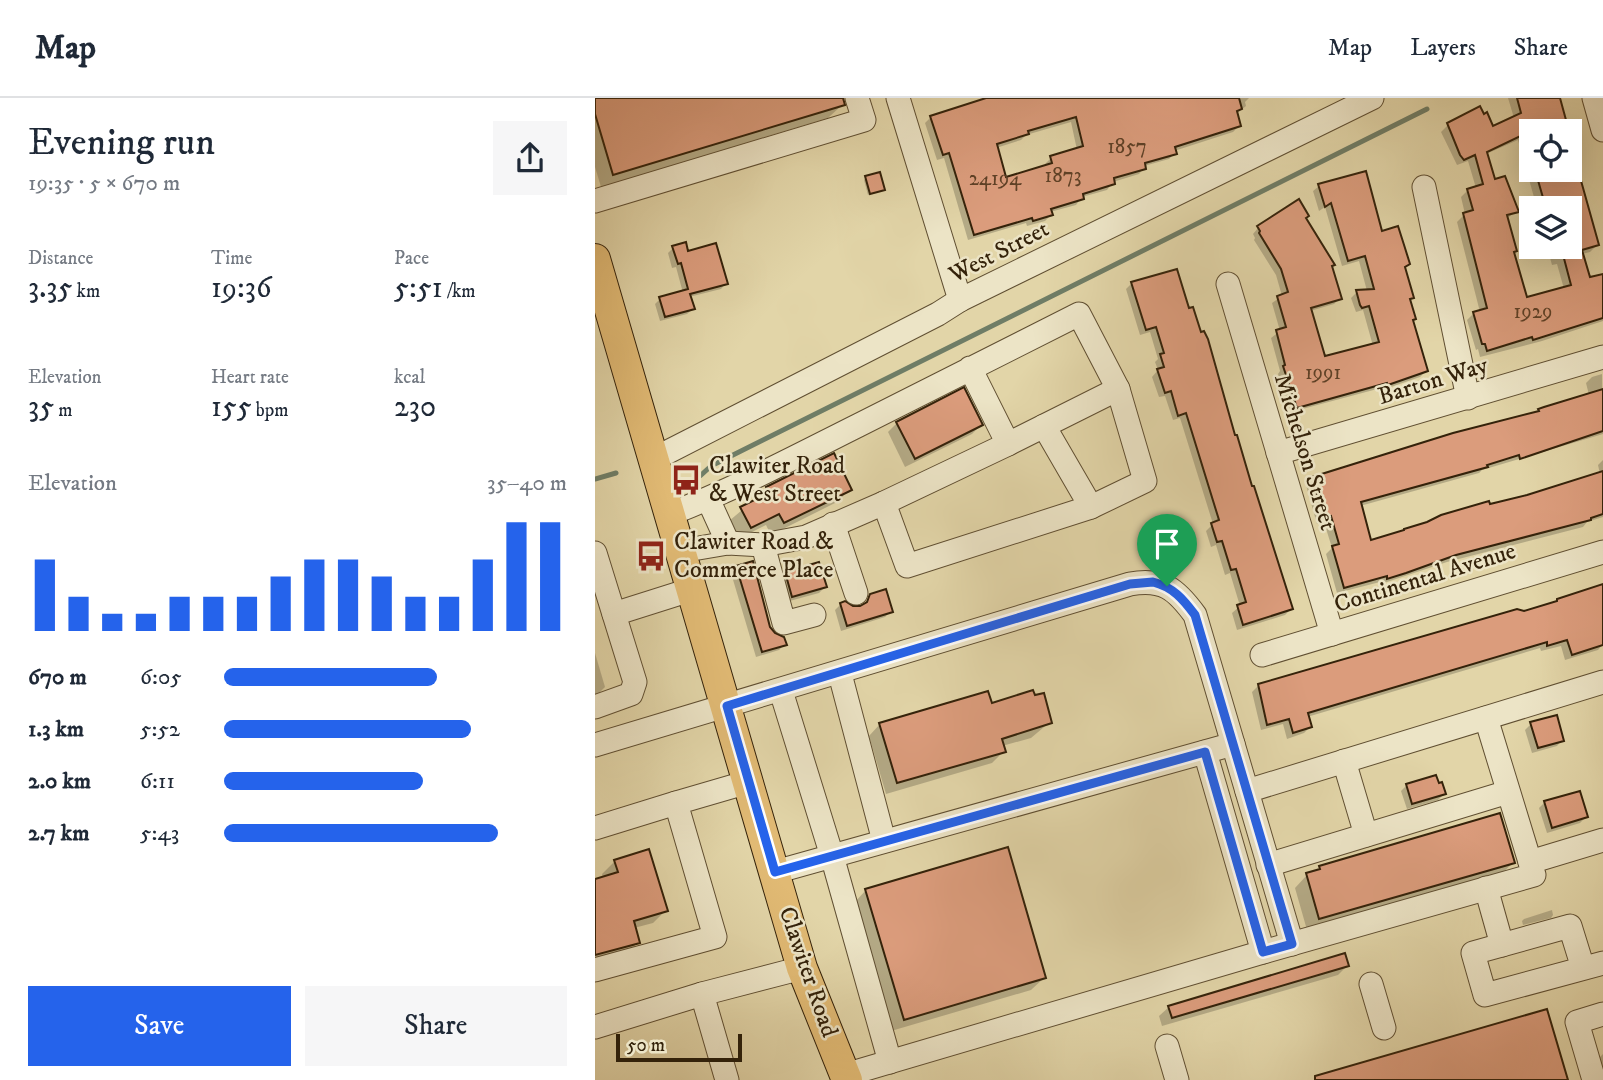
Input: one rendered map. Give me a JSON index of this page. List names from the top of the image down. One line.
{"streets":{"main road":["Clawiter Road"],"street":["West Street","Barton Way","Michelson Street","Continental Avenue"]},"crossings":[["West Street","Clawiter Road"],["Barton Way","Michelson Street"],["Michelson Street","Continental Avenue"]],"places":{"bus stop":["Clawiter Road & West Street","Clawiter Road & Commerce Place"]},"house_numbers":["1857","1873","24194","1929","1991"],"scale_bar":"50 m","page":{"header":"Map","nav":["Map","Layers","Share"],"heading":["Evening run","19:35 · 5 × 670 m"],"stats":[["Distance","3.35 km"],["Time","19:36"],["Pace","5:51 /km"],["Elevation","35 m"],["Heart rate","155 bpm"],["kcal","230"]],"chart":["Elevation","35–40 m"],"list":[{"name":"670 m","note":"6:05"},{"name":"1.3 km","note":"5:52"},{"name":"2.0 km","note":"6:11"},{"name":"2.7 km","note":"5:43"}],"buttons":["Save","Share"],"scale":"50 m"}}
